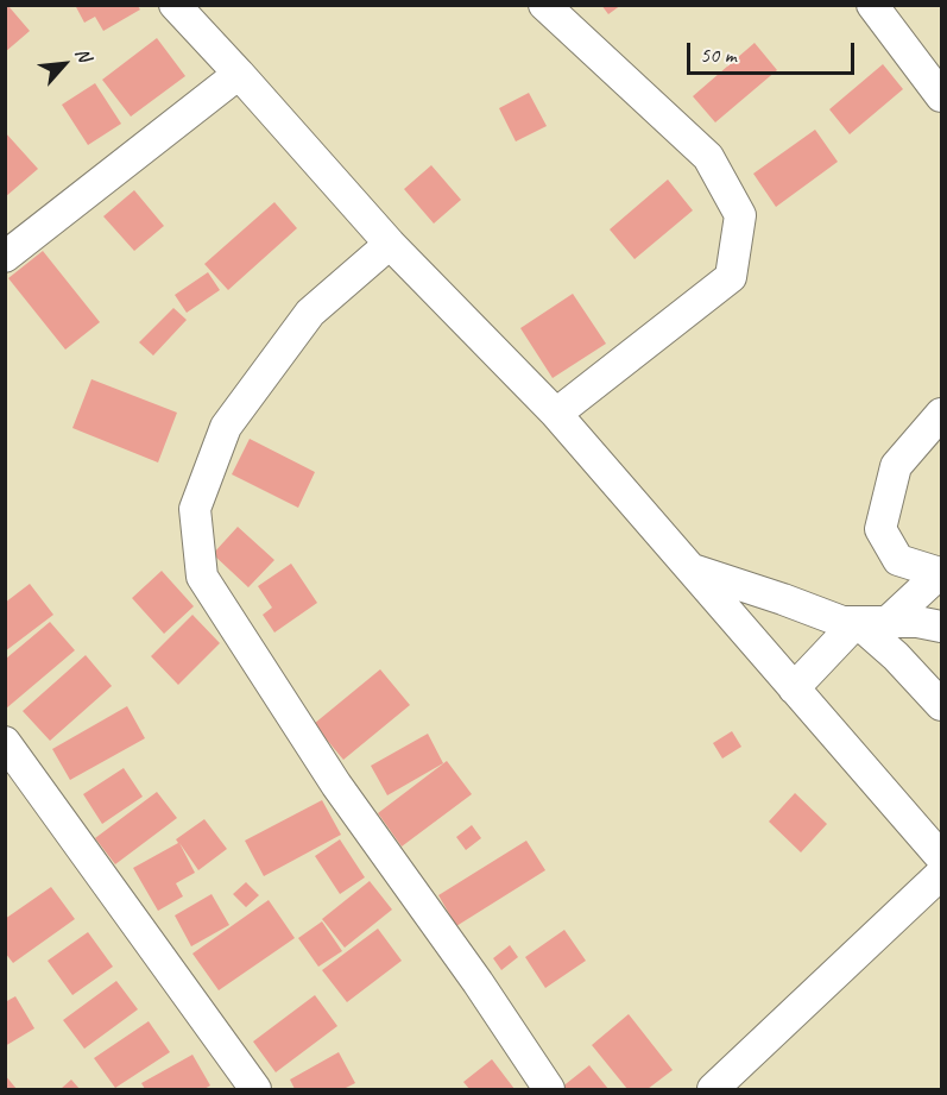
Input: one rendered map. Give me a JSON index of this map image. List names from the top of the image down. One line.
{"scale_bar":"50 m","north":"top right"}
